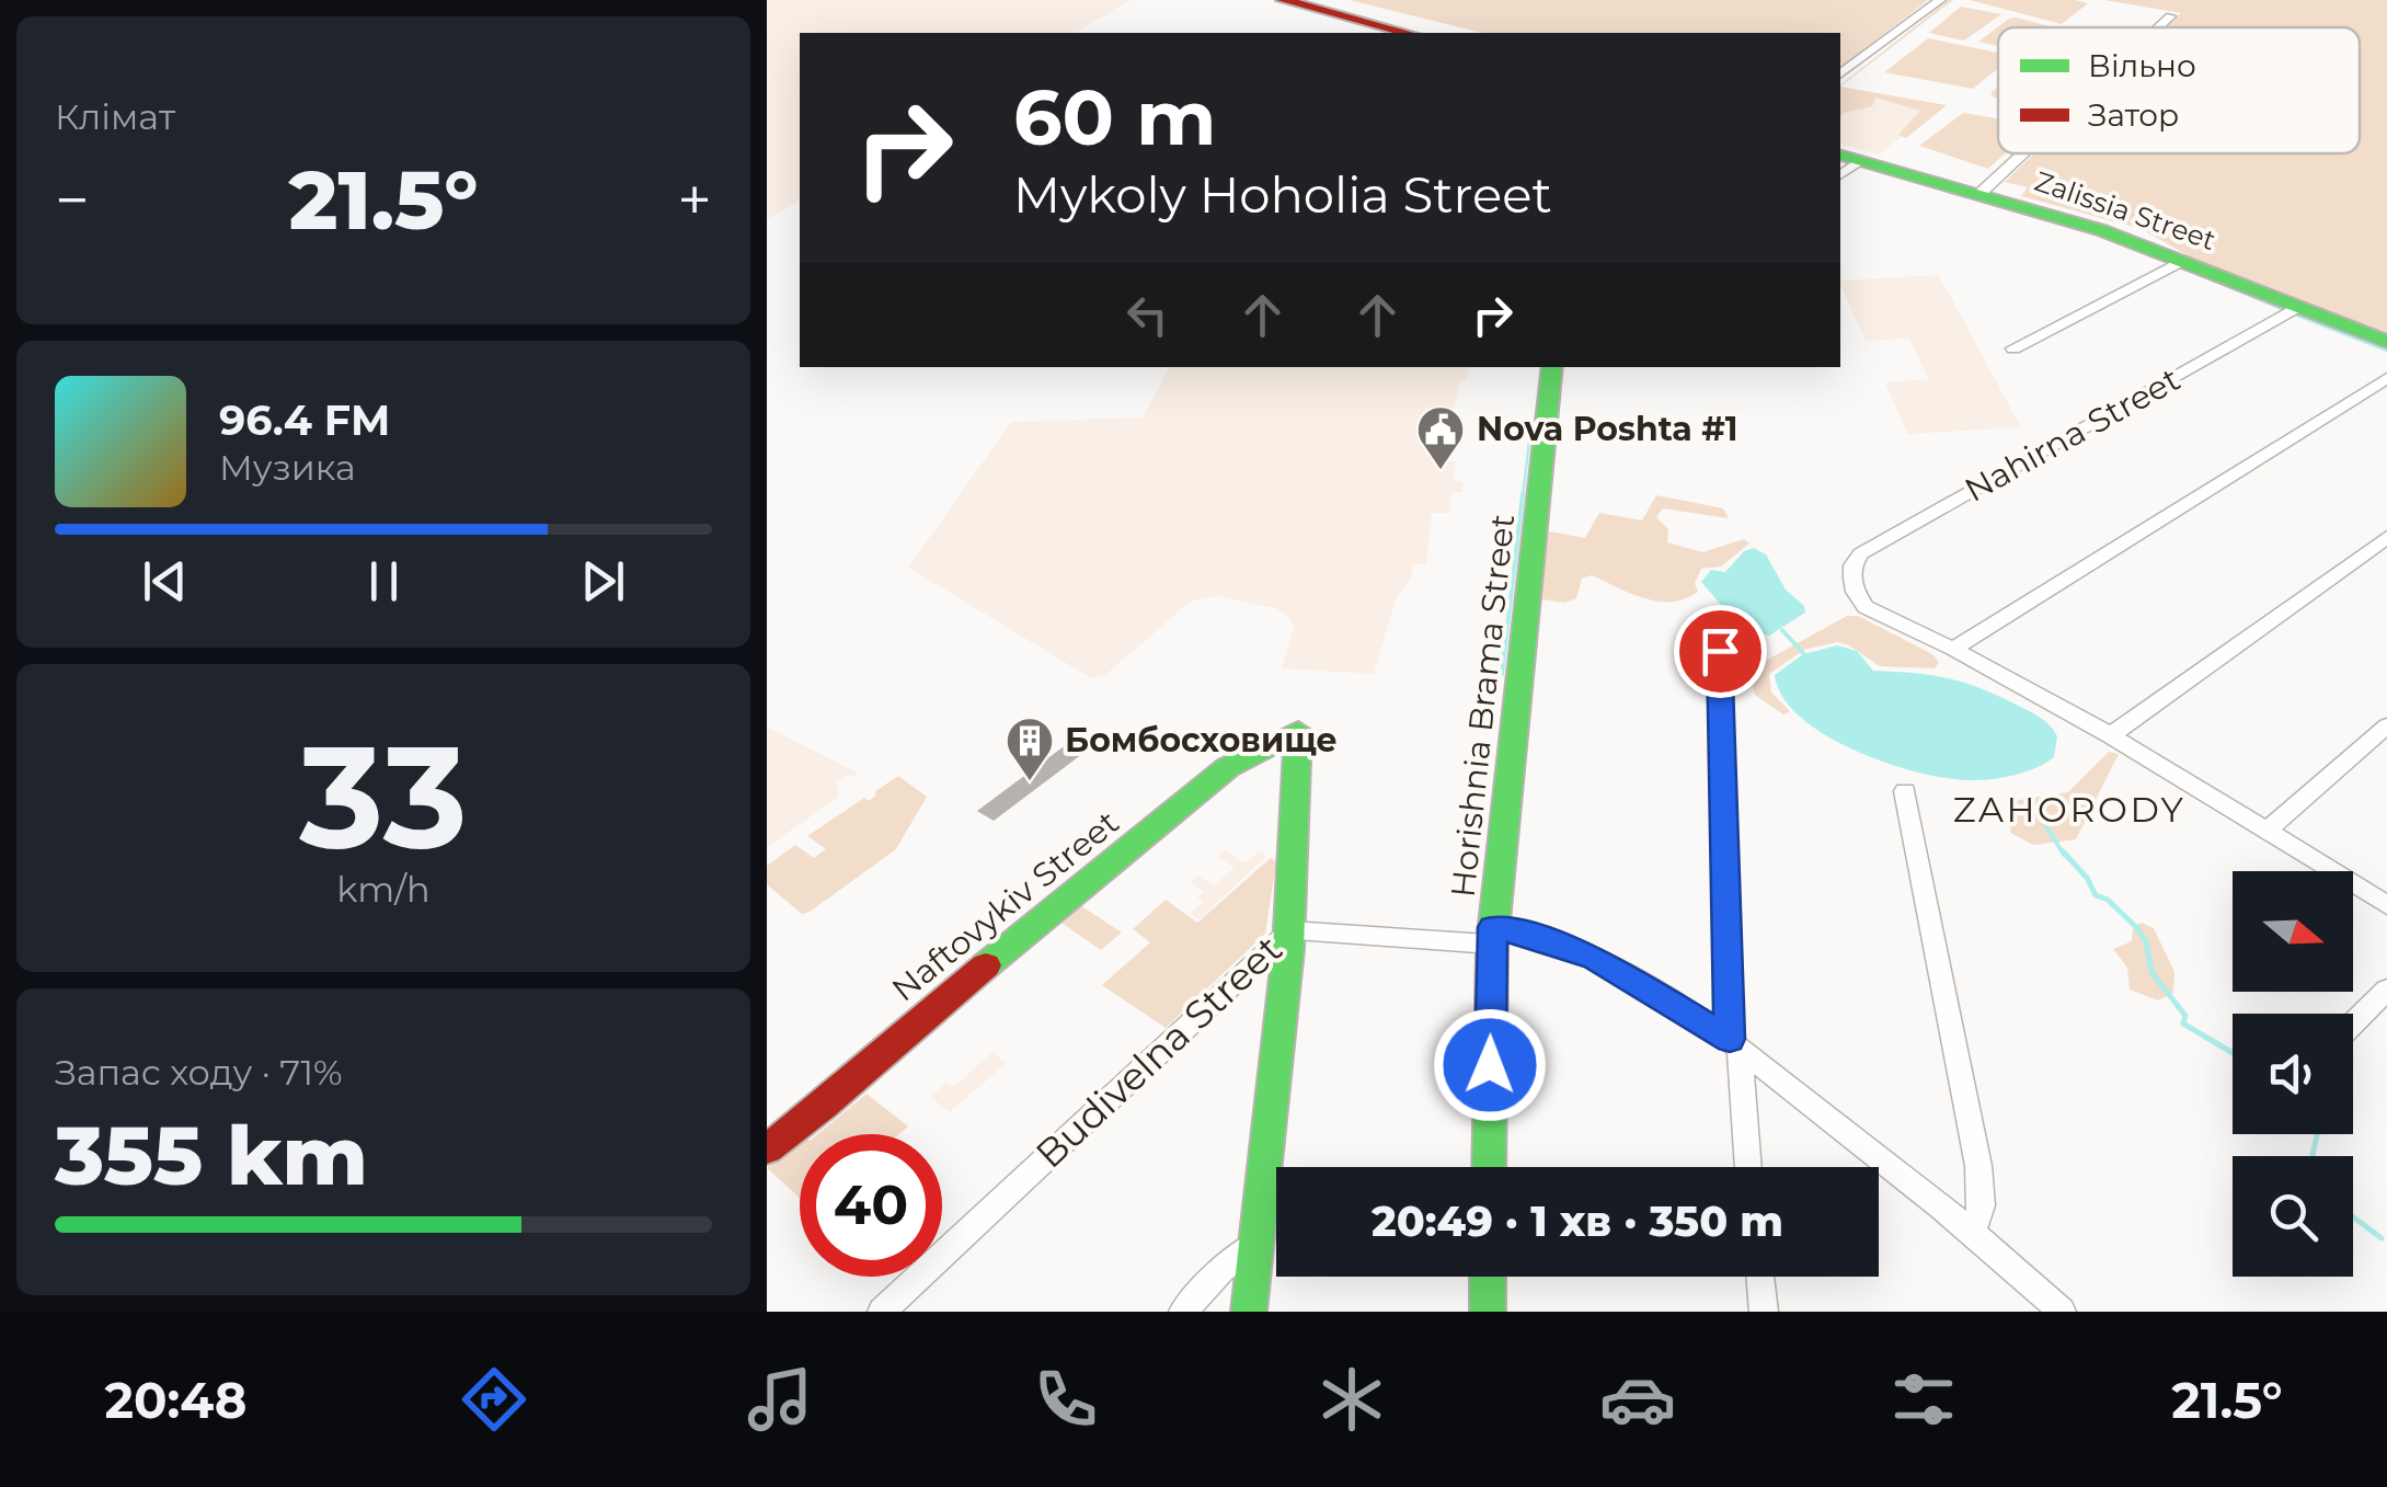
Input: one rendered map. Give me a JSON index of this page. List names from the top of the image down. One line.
{"streets":{"street":["Zalissia Street","Nahirna Street","Horishnia Brama Street","Naftovykiv Street","Budivelna Street"]},"crossings":[["Zalissia Street","Nahirna Street"],["Horishnia Brama Street","Budivelna Street"],["Naftovykiv Street","Budivelna Street"]],"districts":["ZAHORODY"],"places":{"public building":["Nova Poshta #1"],"building":["Бомбосховище"]},"legend":["Вільно","Затор"],"north":"right","page":{"tile":["Клімат",["33","km/h"],["Запас ходу · 71%","355 km"]],"turn":["60 m","Mykoly Hoholia Street"],"heat":["−","21.5°","+"],"song":["96.4 FM","Музика"],"limit":"40","trip":"20:49 · 1 хв · 350 m","tabs":["20:48","21.5°"]}}
